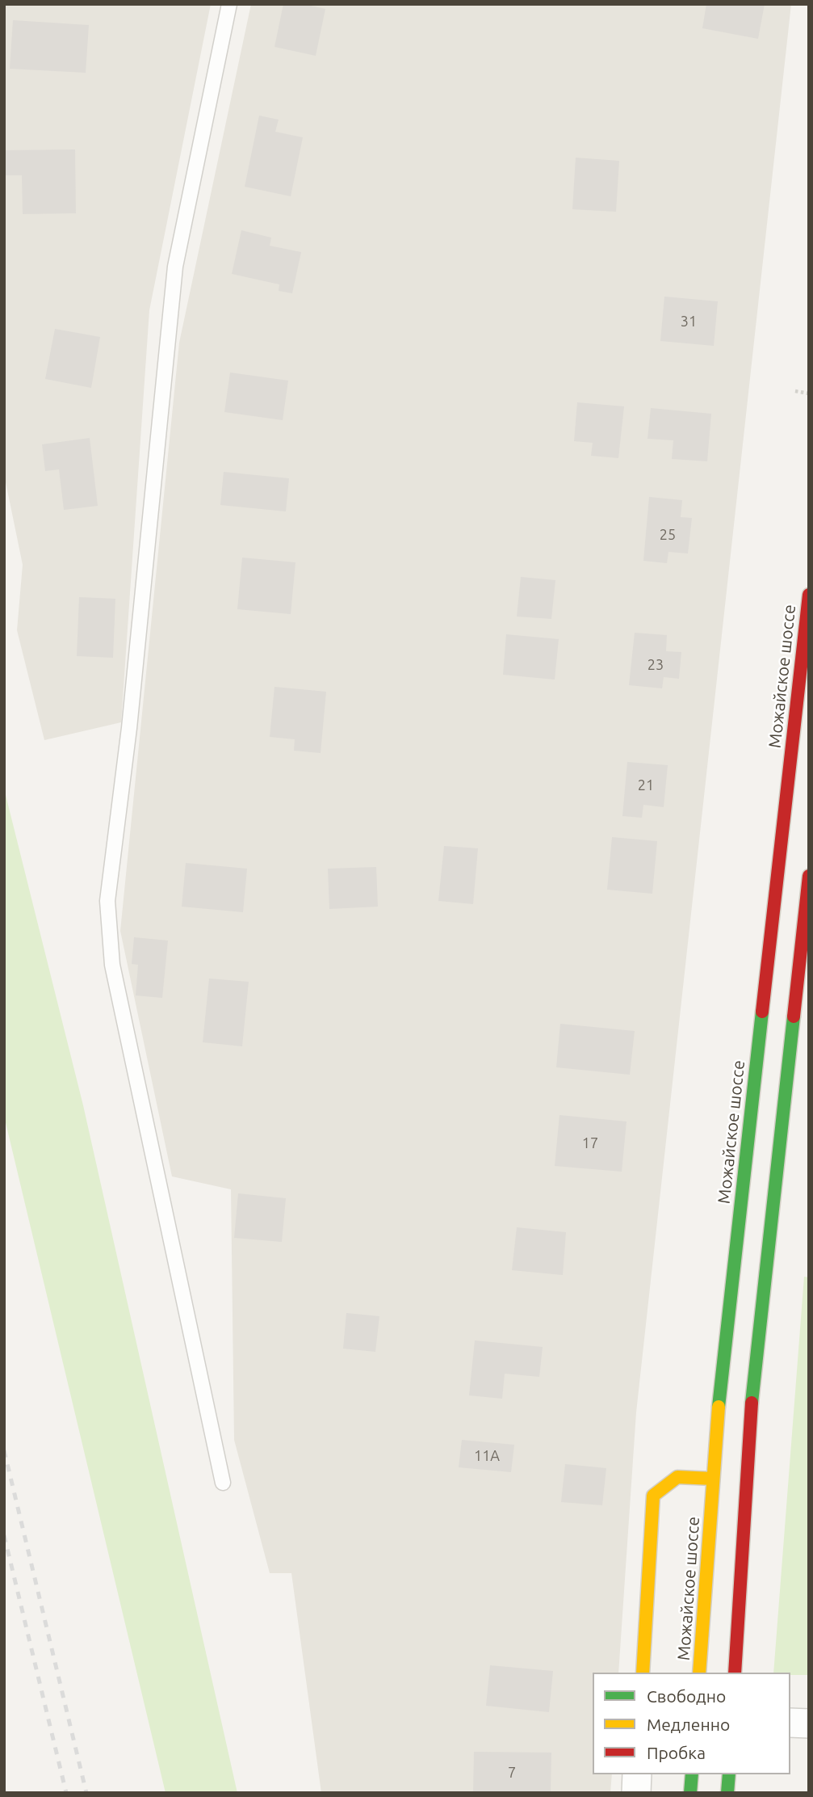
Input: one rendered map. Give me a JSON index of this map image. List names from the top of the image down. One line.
{"streets":{"main road":["Можайское шоссе"]},"house_numbers":["31","25","23","21","17","11А","7"],"legend":["Свободно","Медленно","Пробка"]}
